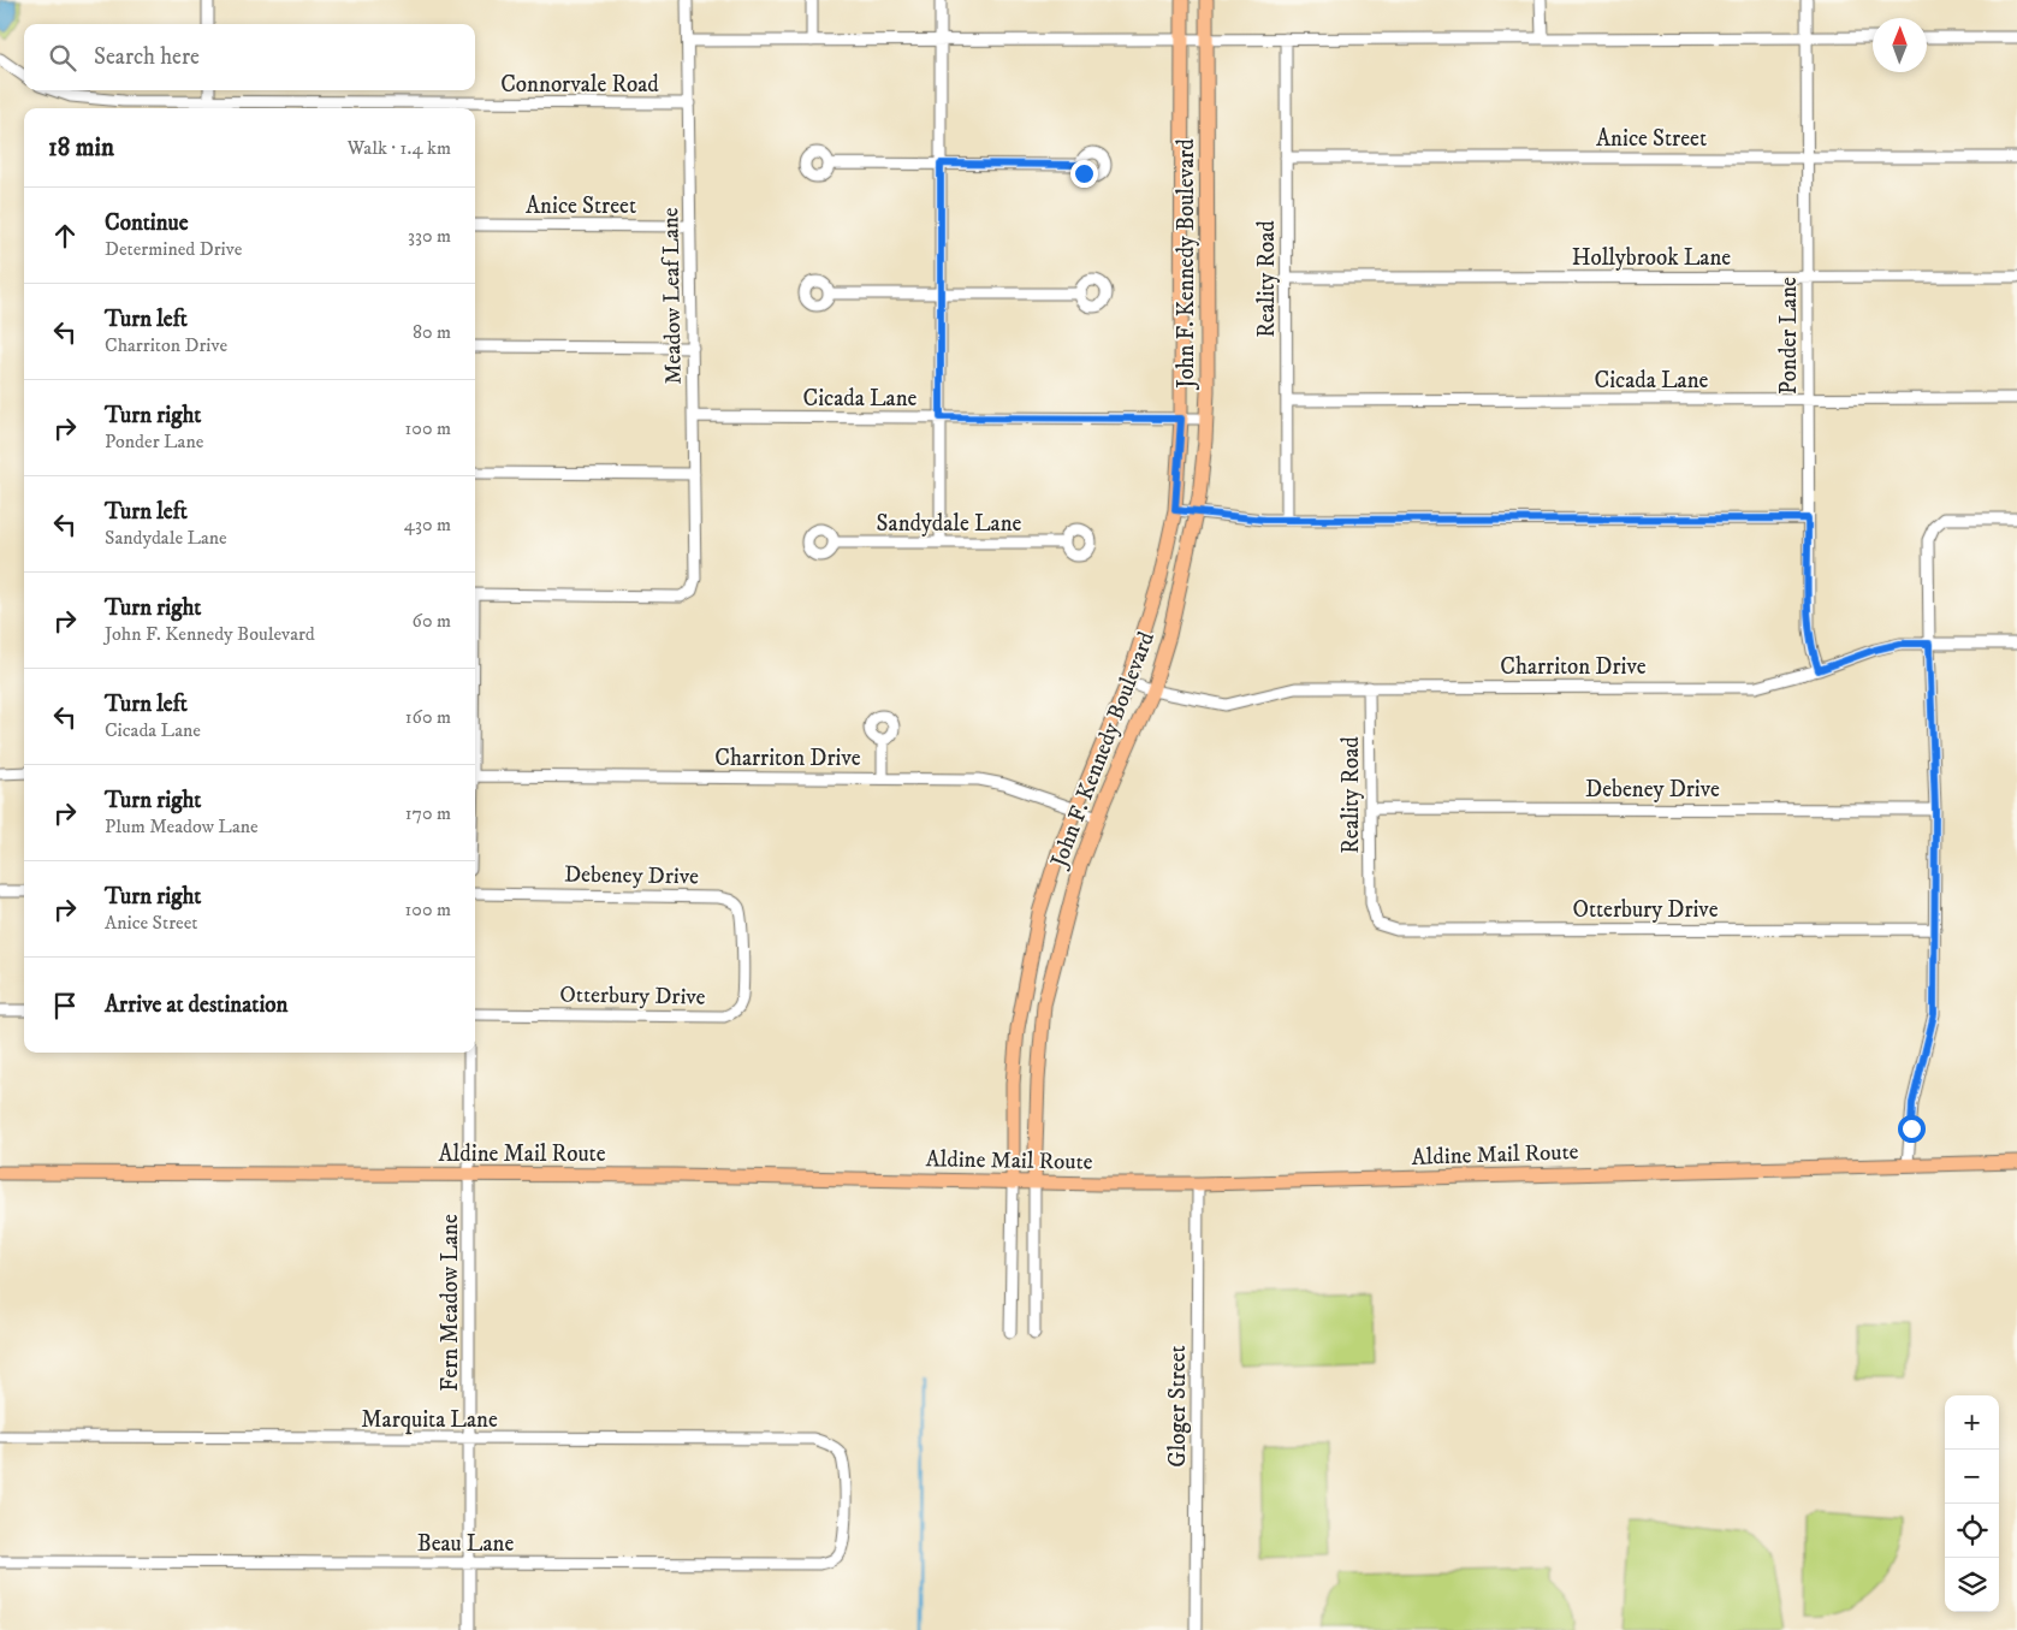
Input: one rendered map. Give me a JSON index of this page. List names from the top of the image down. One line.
{"streets":{"main road":["John F. Kennedy Boulevard","Aldine Mail Route"],"street":["Connorvale Road","Anice Street","Hollybrook Lane","Reality Road","Meadow Leaf Lane","Ponder Lane","Cicada Lane","Sandydale Lane","Charriton Drive","Debeney Drive","Otterbury Drive","Fern Meadow Lane","Gloger Street","Marquita Lane","Beau Lane"]},"crossings":[["Connorvale Road","Meadow Leaf Lane"],["Anice Street","Reality Road"],["Anice Street","Meadow Leaf Lane"],["Anice Street","Ponder Lane"],["Hollybrook Lane","Reality Road"],["Hollybrook Lane","Ponder Lane"],["John F. Kennedy Boulevard","Cicada Lane"],["John F. Kennedy Boulevard","Charriton Drive"],["John F. Kennedy Boulevard","Aldine Mail Route"],["Reality Road","Cicada Lane"],["Reality Road","Charriton Drive"],["Reality Road","Debeney Drive"],["Reality Road","Otterbury Drive"],["Meadow Leaf Lane","Cicada Lane"],["Ponder Lane","Cicada Lane"],["Ponder Lane","Charriton Drive"],["Debeney Drive","Otterbury Drive"],["Aldine Mail Route","Fern Meadow Lane"],["Aldine Mail Route","Gloger Street"],["Fern Meadow Lane","Marquita Lane"],["Fern Meadow Lane","Beau Lane"],["Marquita Lane","Beau Lane"]],"north":"top","page":{"search":"Search here","heading":["18 min","Walk · 1.4 km"],"list":[["Continue","Determined Drive","330 m"],["Turn left","Charriton Drive","80 m"],["Turn right","Ponder Lane","100 m"],["Turn left","Sandydale Lane","430 m"],["Turn right","John F. Kennedy Boulevard","60 m"],["Turn left","Cicada Lane","160 m"],["Turn right","Plum Meadow Lane","170 m"],["Turn right","Anice Street","100 m"],"Arrive at destination"],"map_buttons":["+","−"]}}
